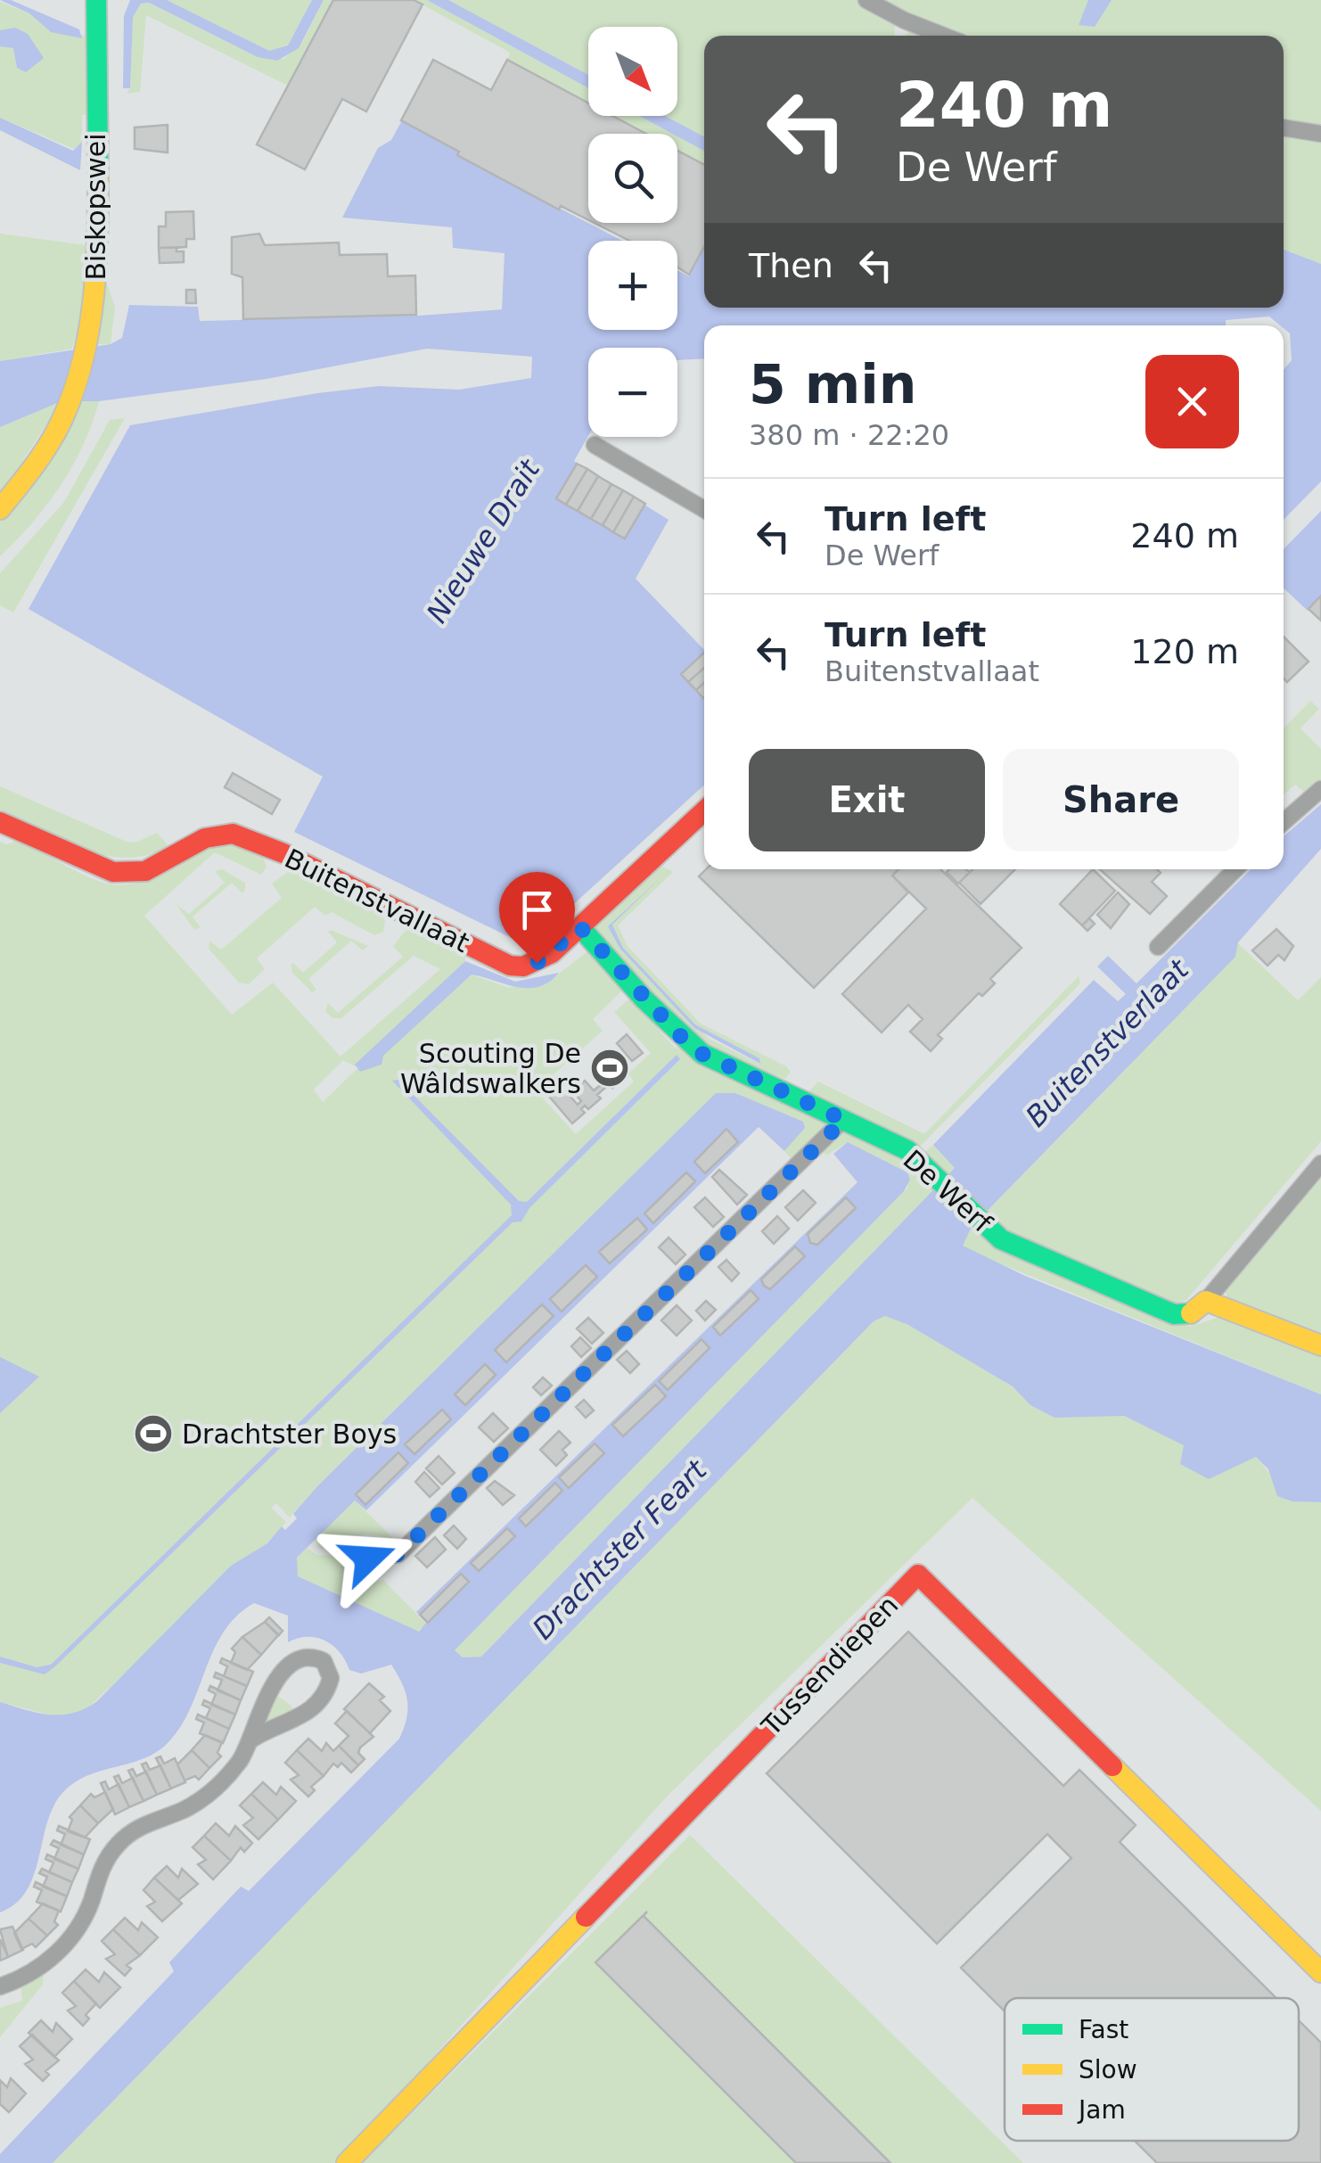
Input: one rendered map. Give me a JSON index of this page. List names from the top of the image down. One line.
{"streets":{"street":["Biskopswei","Buitenstvallaat","De Werf","Tussendiepen"]},"crossings":[["Buitenstvallaat","De Werf"]],"water":["Nieuwe Drait","Buitenstverlaat","Drachtster Feart"],"places":{"sports":["Scouting De Wâldswalkers","Drachtster Boys"]},"legend":["Fast","Slow","Jam"],"north":"bottom right","page":{"map_buttons":["+","−"],"turn":["240 m","De Werf"],"then":"Then","heading":["5 min","380 m · 22:20"],"list":[{"name":"Turn left","note":"De Werf","value":"240 m"},{"name":"Turn left","note":"Buitenstvallaat","value":"120 m"}],"buttons":["Exit","Share"]}}
